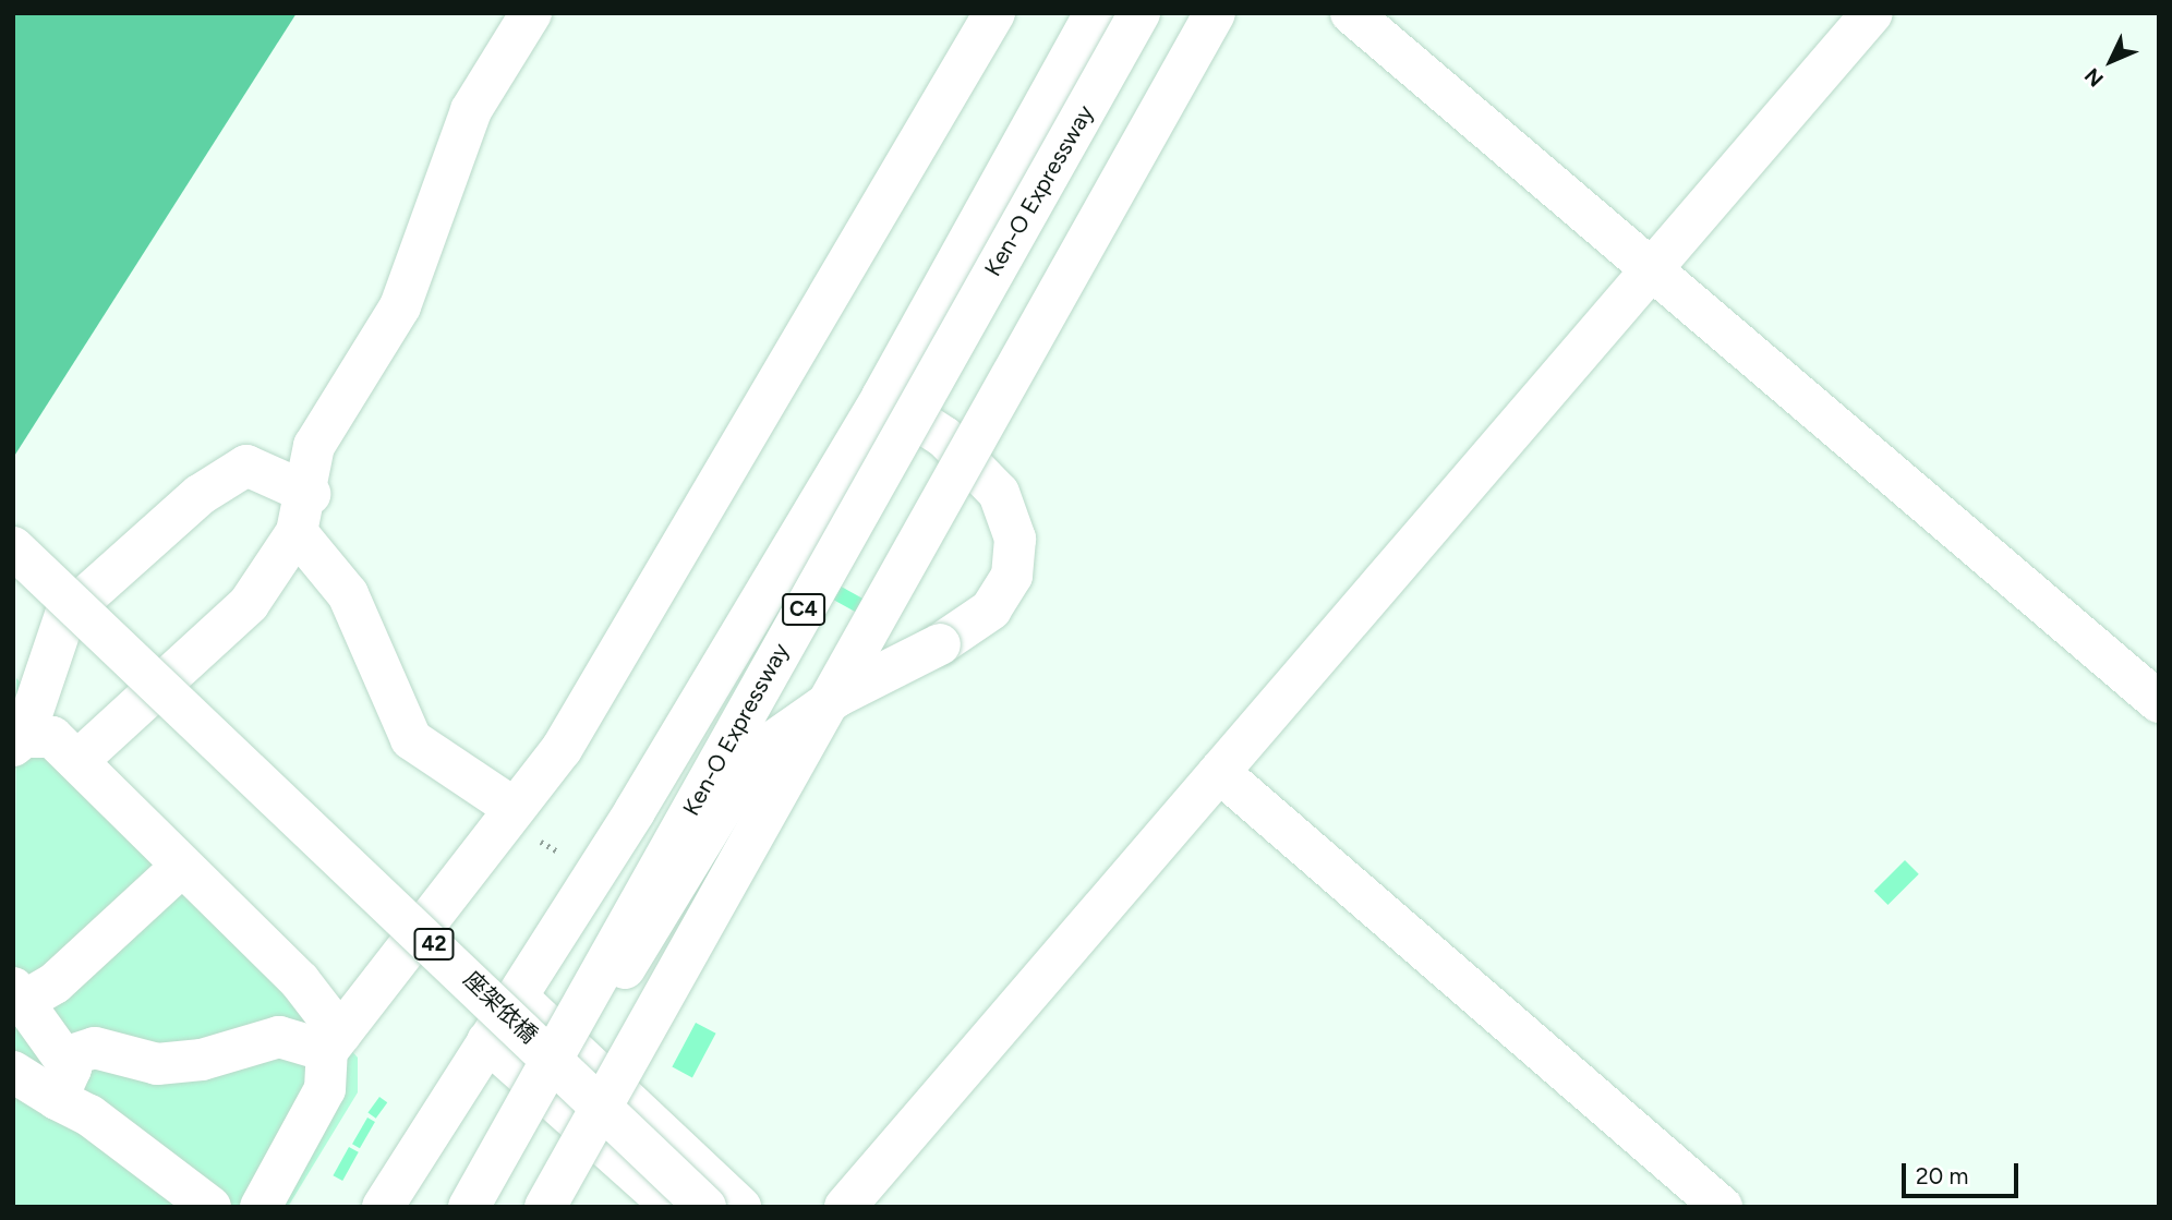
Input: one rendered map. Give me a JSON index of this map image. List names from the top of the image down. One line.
{"streets":{"main road":["Ken-O Expressway","C4","42","座架依橋"]},"scale_bar":"20 m","north":"bottom left"}
